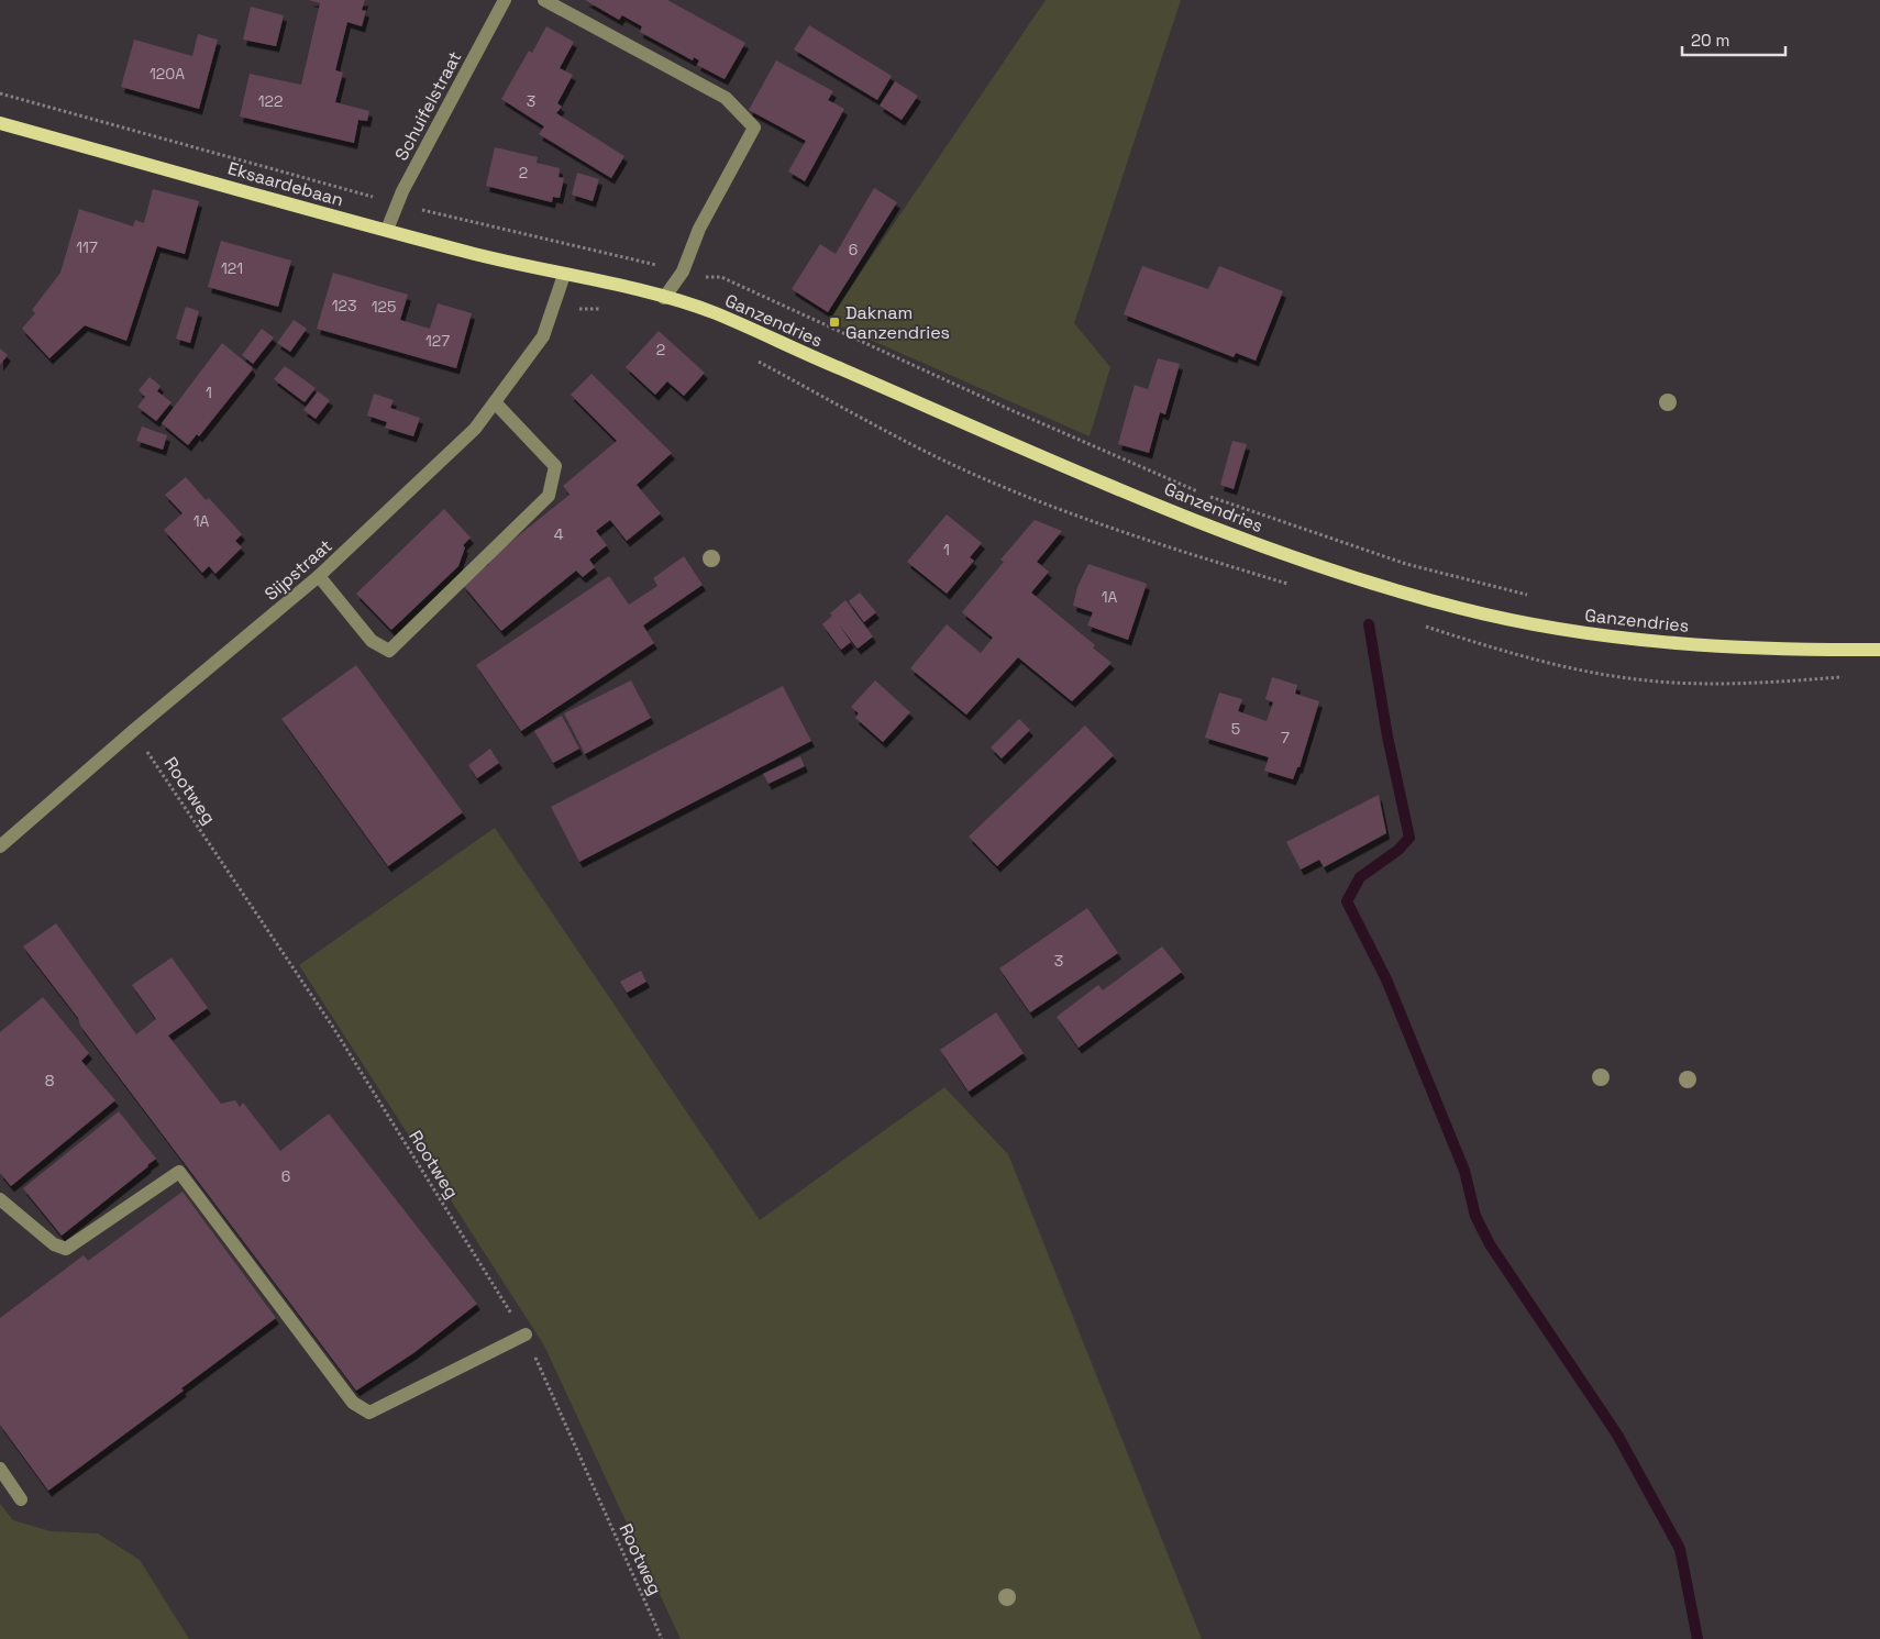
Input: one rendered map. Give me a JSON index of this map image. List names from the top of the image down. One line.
{"streets":{"main road":["Eksaardebaan","Ganzendries"],"street":["Schuifelstraat","Sijpstraat"],"path":["Rootweg"]},"crossings":[["Schuifelstraat","Eksaardebaan"],["Eksaardebaan","Ganzendries"],["Eksaardebaan","Sijpstraat"],["Ganzendries","Sijpstraat"],["Sijpstraat","Rootweg"]],"places":{"transit":["Daknam Ganzendries"]},"house_numbers":["120A","122","3","2","117","6","121","123","125","127","2","1","1A","4","1","1A","5","7","3","8","6"],"scale_bar":"20 m"}
